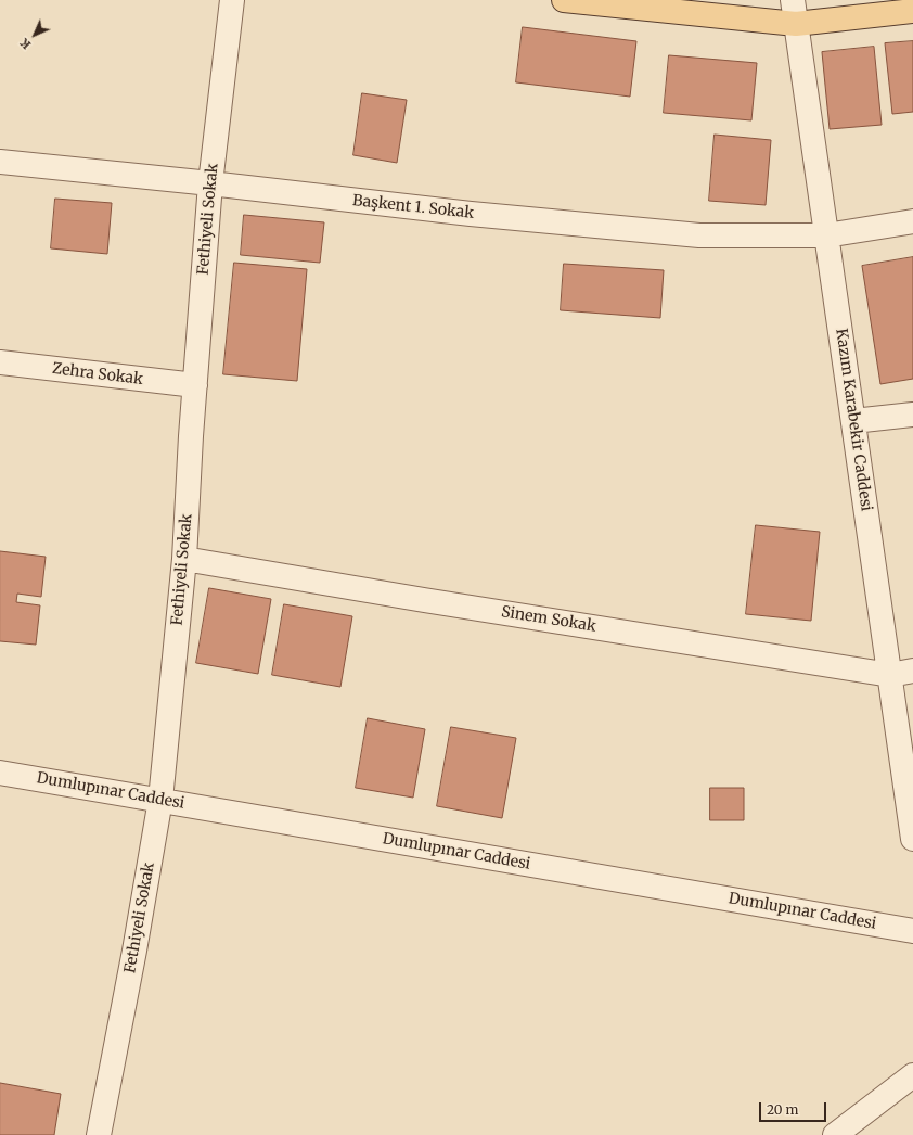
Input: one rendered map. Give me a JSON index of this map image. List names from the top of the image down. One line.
{"streets":{"street":["Başkent 1. Sokak","Fethiyeli Sokak","Zehra Sokak","Kazım Karabekir Caddesi","Sinem Sokak","Dumlupınar Caddesi"]},"crossings":[["Başkent 1. Sokak","Fethiyeli Sokak"],["Başkent 1. Sokak","Kazım Karabekir Caddesi"],["Fethiyeli Sokak","Zehra Sokak"],["Fethiyeli Sokak","Sinem Sokak"],["Fethiyeli Sokak","Dumlupınar Caddesi"],["Kazım Karabekir Caddesi","Sinem Sokak"]],"scale_bar":"20 m","north":"bottom left"}
